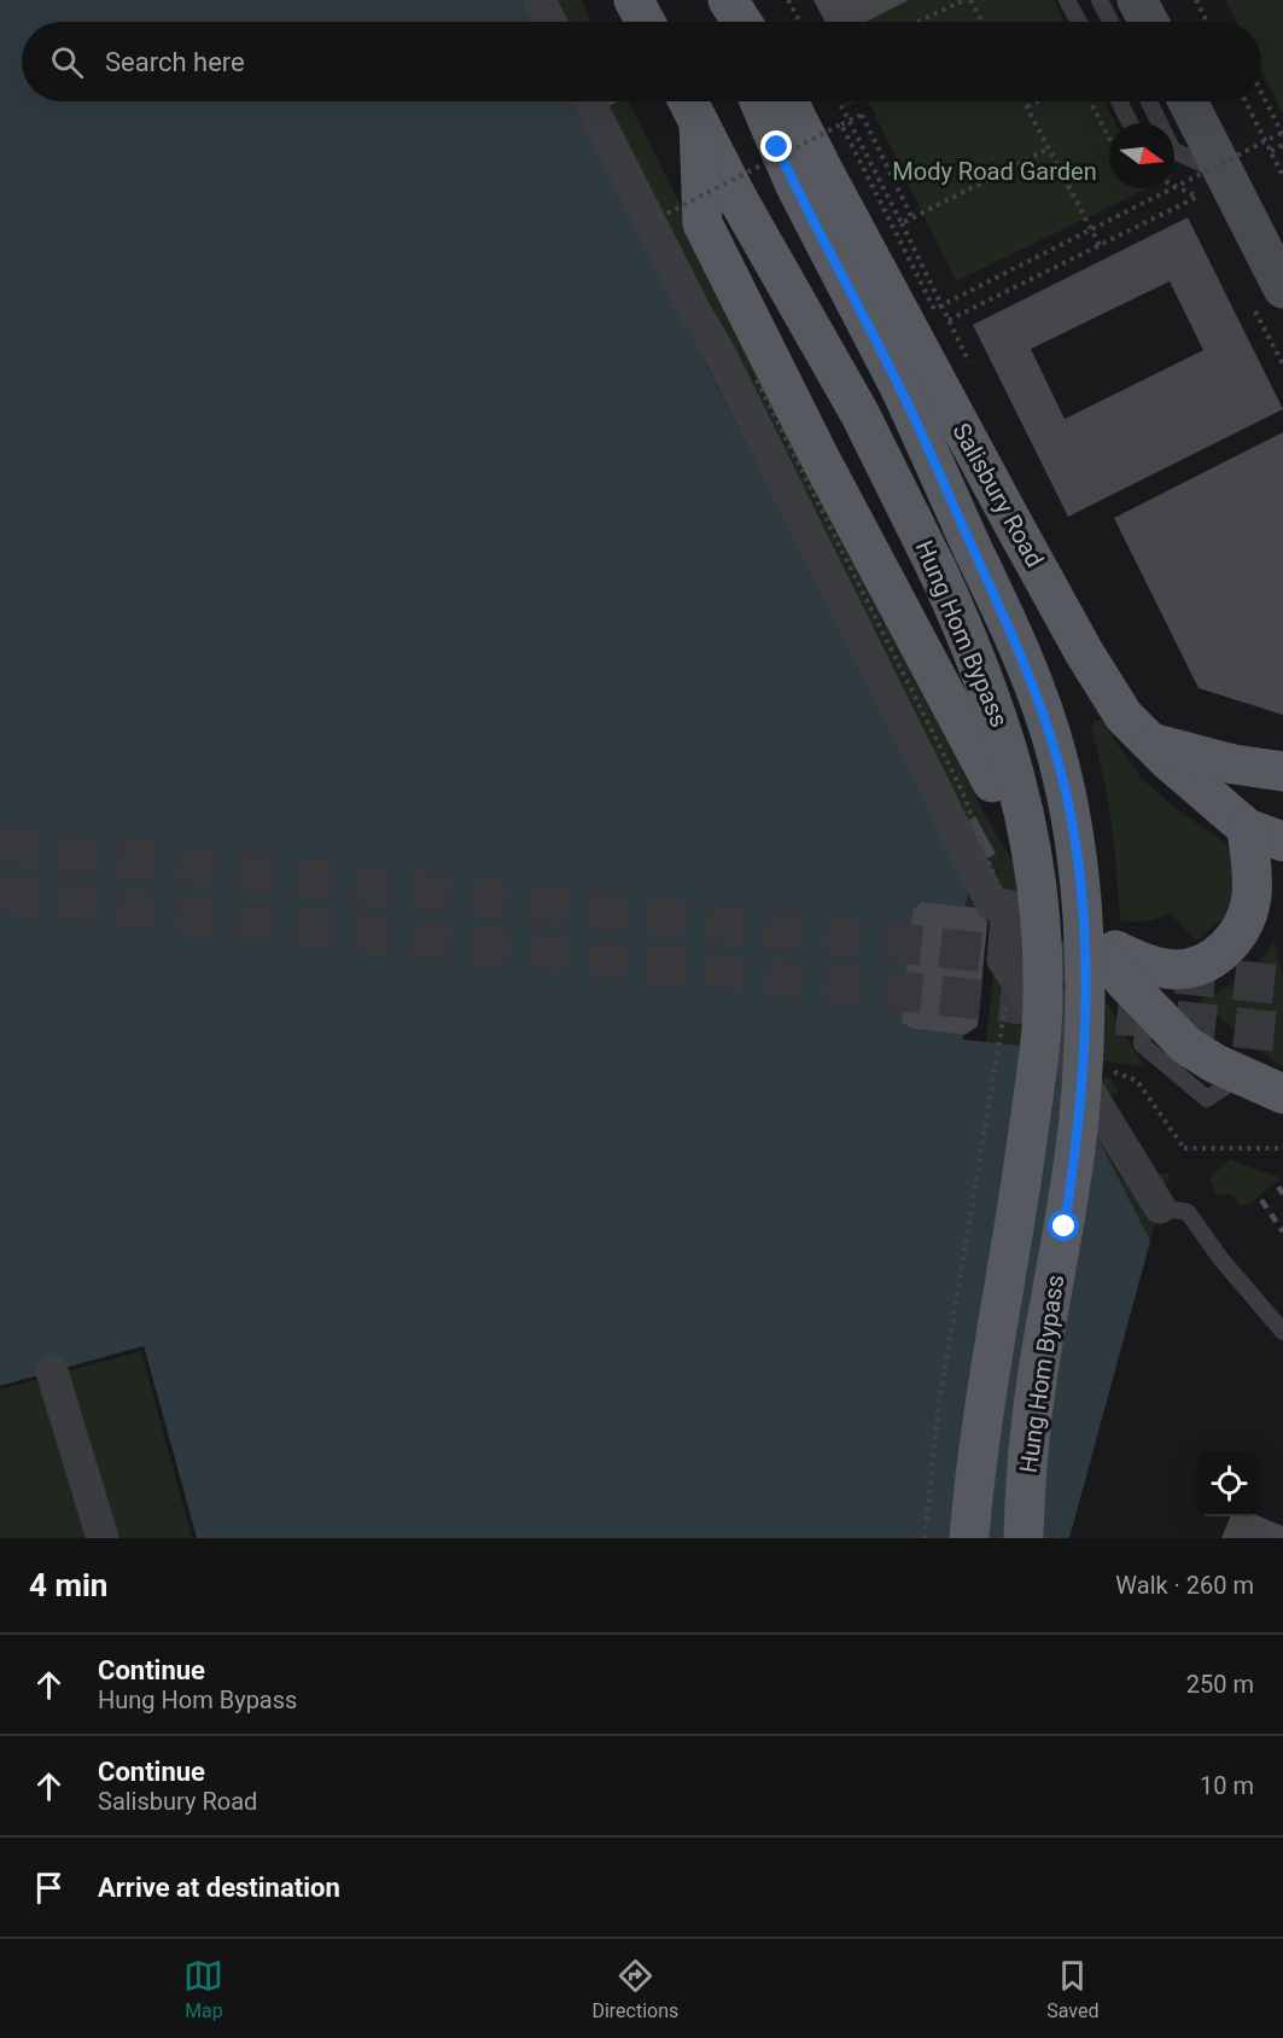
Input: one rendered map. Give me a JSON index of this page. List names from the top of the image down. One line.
{"streets":{"main road":["Salisbury Road","Hung Hom Bypass"]},"parks":["Mody Road Garden"],"north":"right","page":{"search":"Search here","heading":["4 min","Walk · 260 m"],"list":[["Continue","Hung Hom Bypass","250 m"],["Continue","Salisbury Road","10 m"],"Arrive at destination"],"nav":["Map","Directions","Saved"]}}
